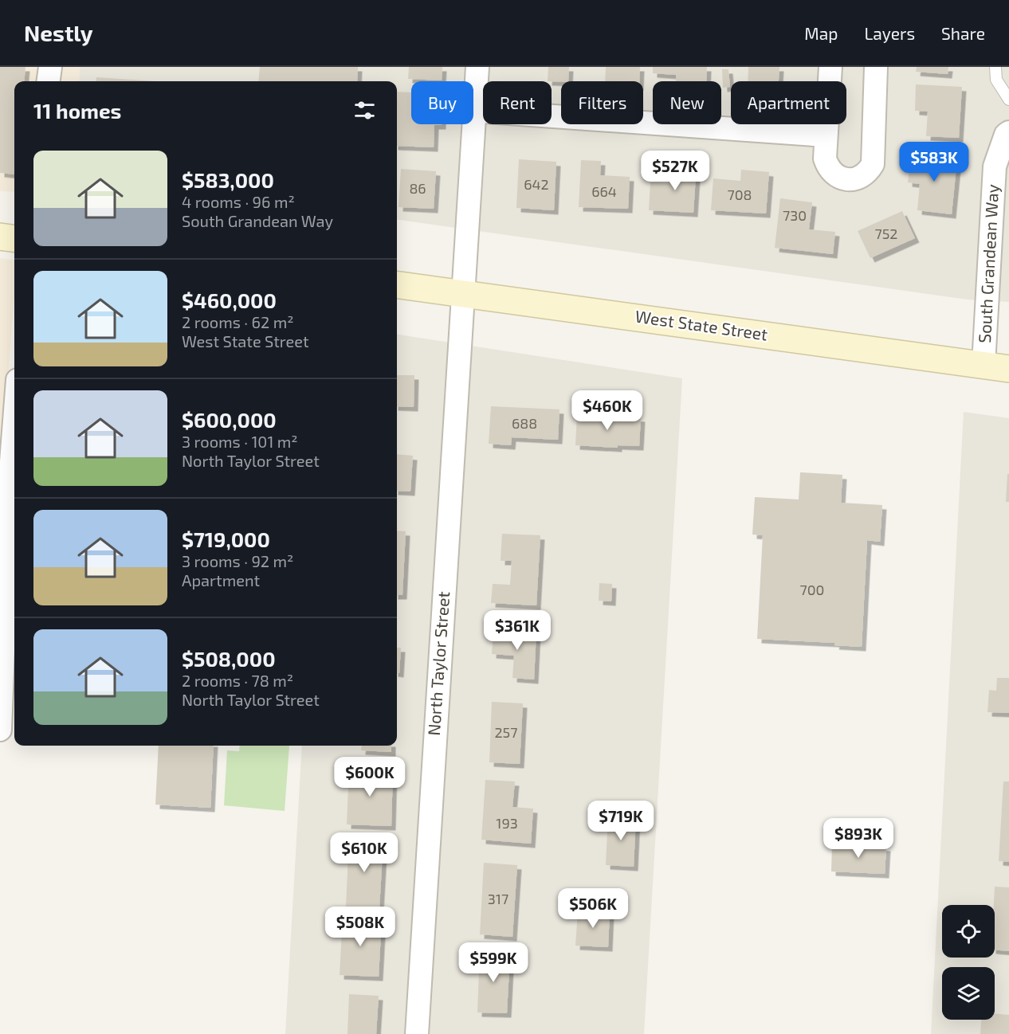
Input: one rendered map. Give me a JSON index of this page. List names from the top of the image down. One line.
{"streets":{"main road":["West State Street"],"street":["South Grandean Way","North Taylor Street"]},"crossings":[["South Grandean Way","West State Street"],["West State Street","North Taylor Street"]],"house_numbers":["642","86","664","708","730","752","688","700","257","193","317"],"page":{"header":"Nestly","nav":["Map","Layers","Share"],"chip":["Buy","Rent","Filters","New","Apartment"],"heading":"11 homes","list":[{"name":"$583,000","note":"4 rooms · 96 m² · South Grandean Way"},{"name":"$460,000","note":"2 rooms · 62 m² · West State Street"},{"name":"$600,000","note":"3 rooms · 101 m² · North Taylor Street"},{"name":"$719,000","note":"3 rooms · 92 m² · Apartment"},{"name":"$508,000","note":"2 rooms · 78 m² · North Taylor Street"}],"price":["$583K","$527K","$460K","$361K","$600K","$719K","$893K","$610K","$506K","$508K","$599K"]}}
